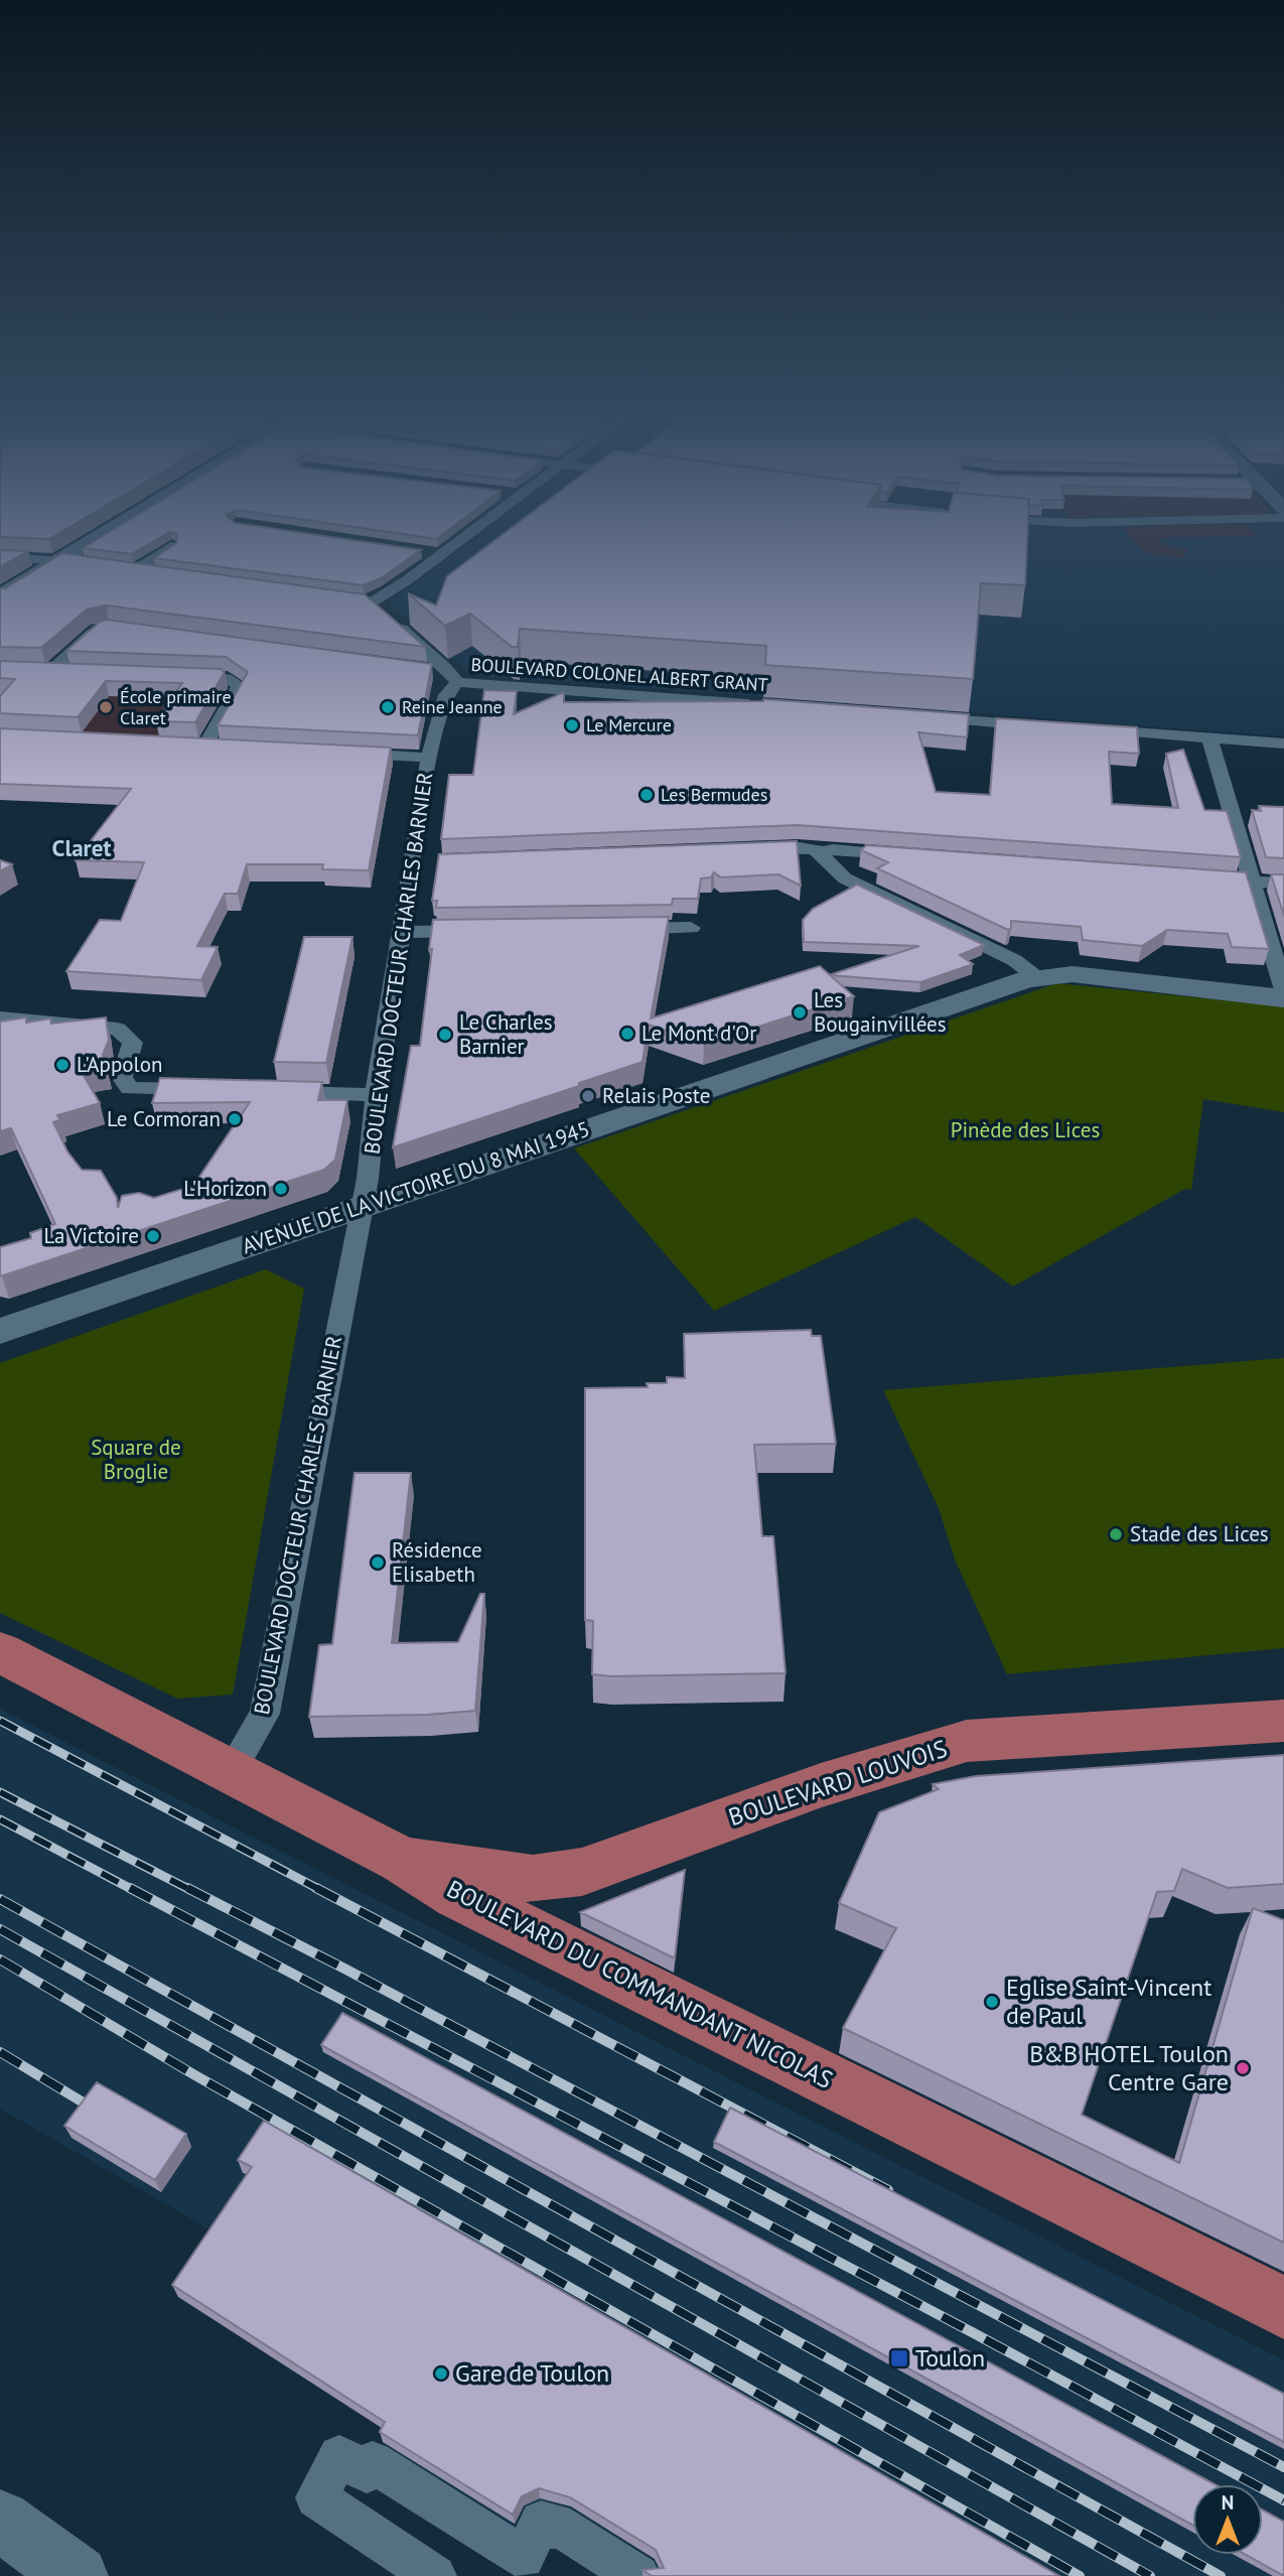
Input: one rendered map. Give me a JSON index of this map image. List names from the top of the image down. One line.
{"streets":{"main road":["BOULEVARD LOUVOIS","BOULEVARD DU COMMANDANT NICOLAS"],"street":["BOULEVARD COLONEL ALBERT GRANT","BOULEVARD DOCTEUR CHARLES BARNIER","AVENUE DE LA VICTOIRE DU 8 MAI 1945"]},"crossings":[["BOULEVARD COLONEL ALBERT GRANT","BOULEVARD DOCTEUR CHARLES BARNIER"],["BOULEVARD DOCTEUR CHARLES BARNIER","AVENUE DE LA VICTOIRE DU 8 MAI 1945"],["BOULEVARD DOCTEUR CHARLES BARNIER","BOULEVARD DU COMMANDANT NICOLAS"],["BOULEVARD LOUVOIS","BOULEVARD DU COMMANDANT NICOLAS"]],"districts":["Claret"],"parks":["Pinède des Lices","Square de Broglie"],"places":{"other":["École primaire Claret","Reine Jeanne","Le Mercure","Les Bermudes","Les Bougainvillées","Le Mont d'Or","Le Charles Barnier","L'Appolon","Relais Poste","Le Cormoran","L'Horizon","La Victoire","Stade des Lices","Résidence Elisabeth","Eglise Saint-Vincent de Paul","B&B HOTEL Toulon Centre Gare","Gare de Toulon"],"transit":["Toulon"]},"north":"top"}
